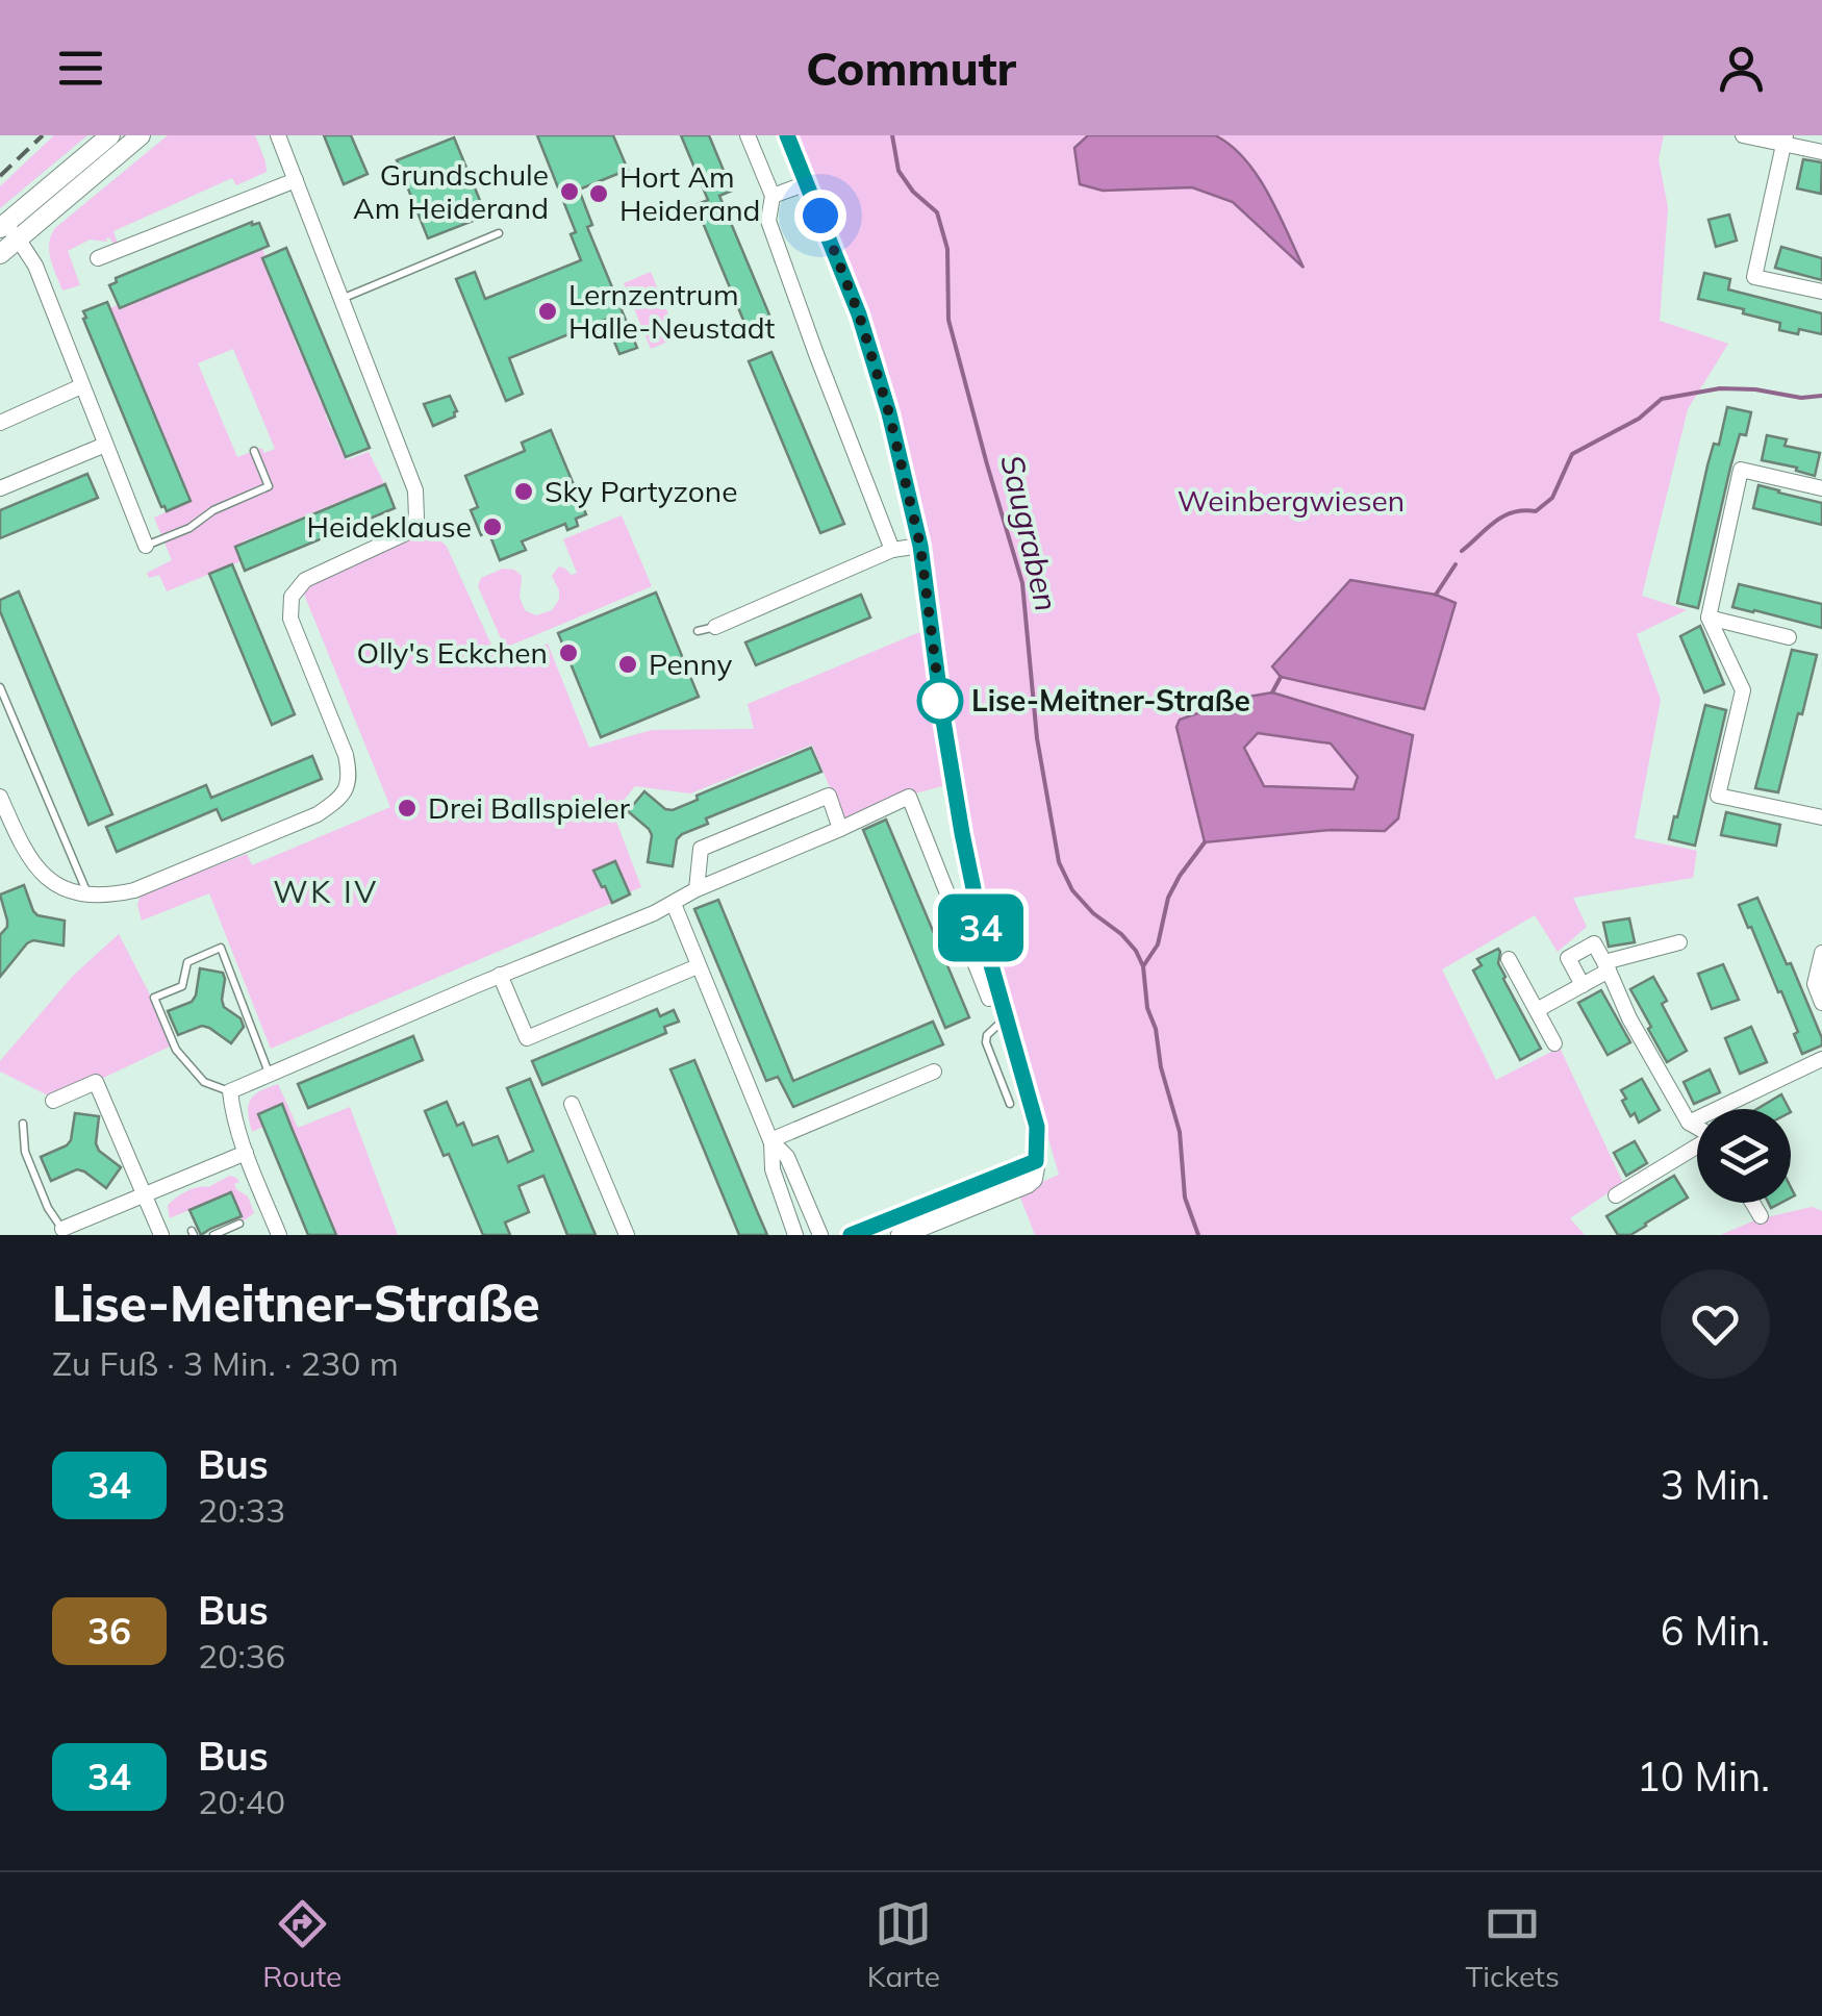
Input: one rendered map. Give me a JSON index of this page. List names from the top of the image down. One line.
{"districts":["WK IV"],"water":["Saugraben"],"parks":["Weinbergwiesen"],"places":["Grundschule Am Heiderand","Hort Am Heiderand","Lernzentrum Halle-Neustadt","Sky Partyzone","Heideklause","Olly's Eckchen","Penny","Lise-Meitner-Straße","Drei Ballspieler"],"lines":["bus line 34"],"page":{"header":"Commutr","on_map":"34","heading":["Lise-Meitner-Straße","Zu Fuß · 3 Min. · 230 m"],"list":[{"mark":"34","name":"Bus","note":"20:33","value":"3 Min."},{"mark":"36","name":"Bus","note":"20:36","value":"6 Min."},{"mark":"34","name":"Bus","note":"20:40","value":"10 Min."}],"tabs":["Route","Karte","Tickets"]}}
